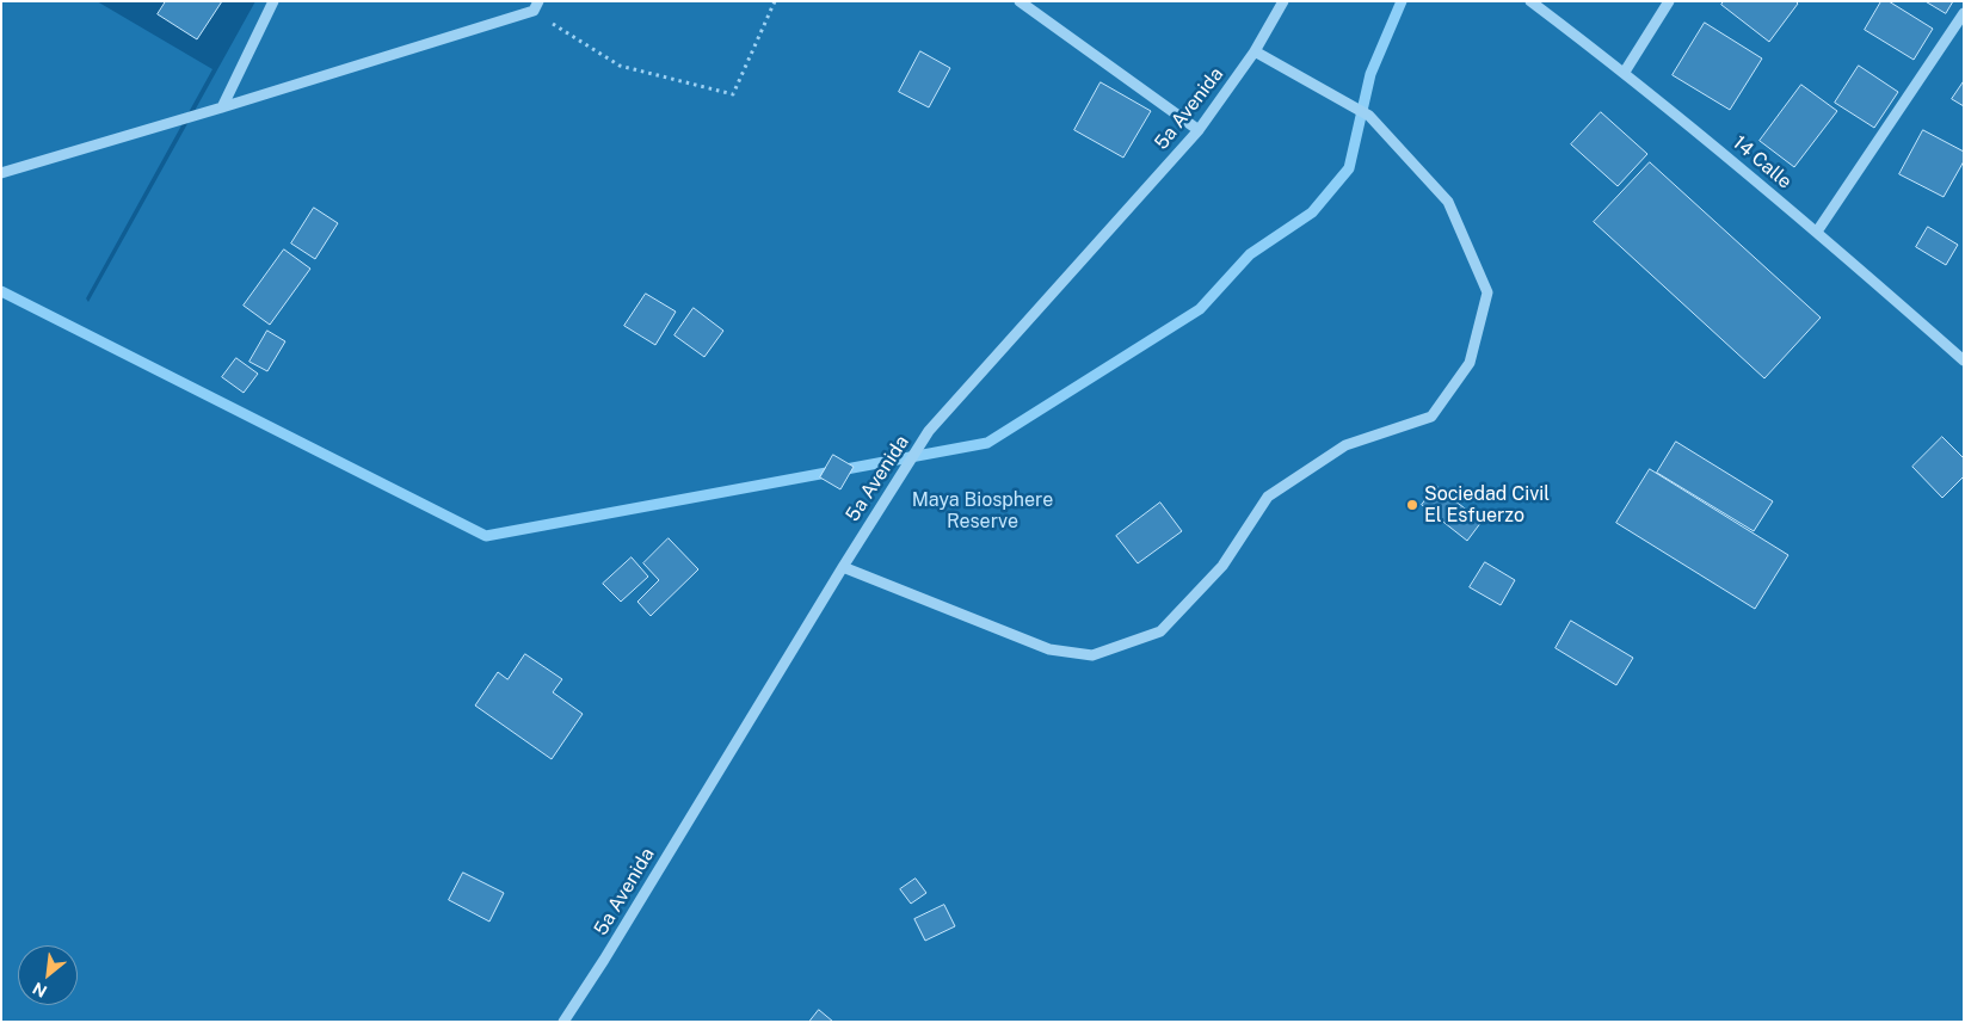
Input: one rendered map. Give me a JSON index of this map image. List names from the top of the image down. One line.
{"streets":{"street":["5a Avenida","14 Calle"]},"parks":["Maya Biosphere Reserve"],"places":["Sociedad Civil El Esfuerzo"],"north":"bottom left"}
